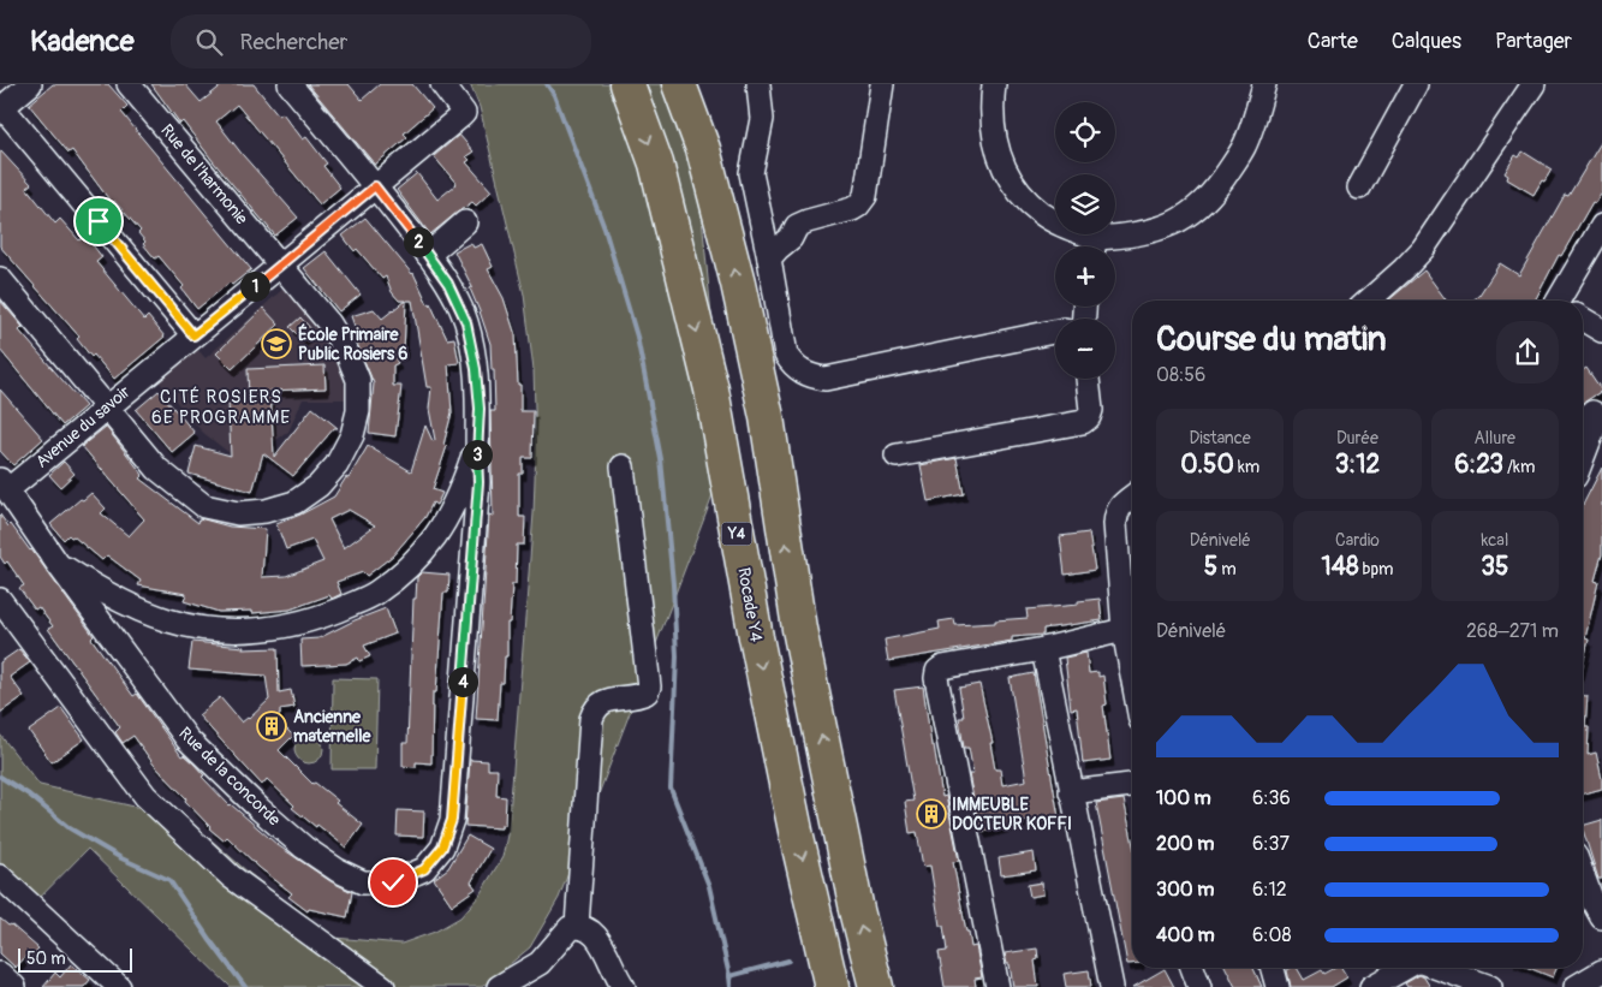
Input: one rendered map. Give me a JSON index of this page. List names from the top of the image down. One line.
{"streets":{"highway":["Y4","Rocade Y4"],"street":["Rue de l'harmonie","Avenue du savoir","Rue de la concorde"]},"crossings":[["Rue de l'harmonie","Avenue du savoir"],["Avenue du savoir","Rue de la concorde"]],"districts":["CITÉ ROSIERS 6E PROGRAMME"],"places":{"school or university":["École Primaire Public Rosiers 6"],"building":["Ancienne maternelle","IMMEUBLE DOCTEUR KOFFI"]},"scale_bar":"50 m","page":{"header":"Kadence","search":"Rechercher","nav":["Carte","Calques","Partager"],"map_buttons":["+","−"],"pins":["2","1","3","4"],"heading":["Course du matin","08:56"],"stats":[["Distance","0.50 km"],["Durée","3:12"],["Allure","6:23 /km"],["Dénivelé","5 m"],["Cardio","148 bpm"],["kcal","35"]],"chart":["Dénivelé","268–271 m"],"list":[{"name":"100 m","note":"6:36"},{"name":"200 m","note":"6:37"},{"name":"300 m","note":"6:12"},{"name":"400 m","note":"6:08"}],"scale":"50 m"}}
